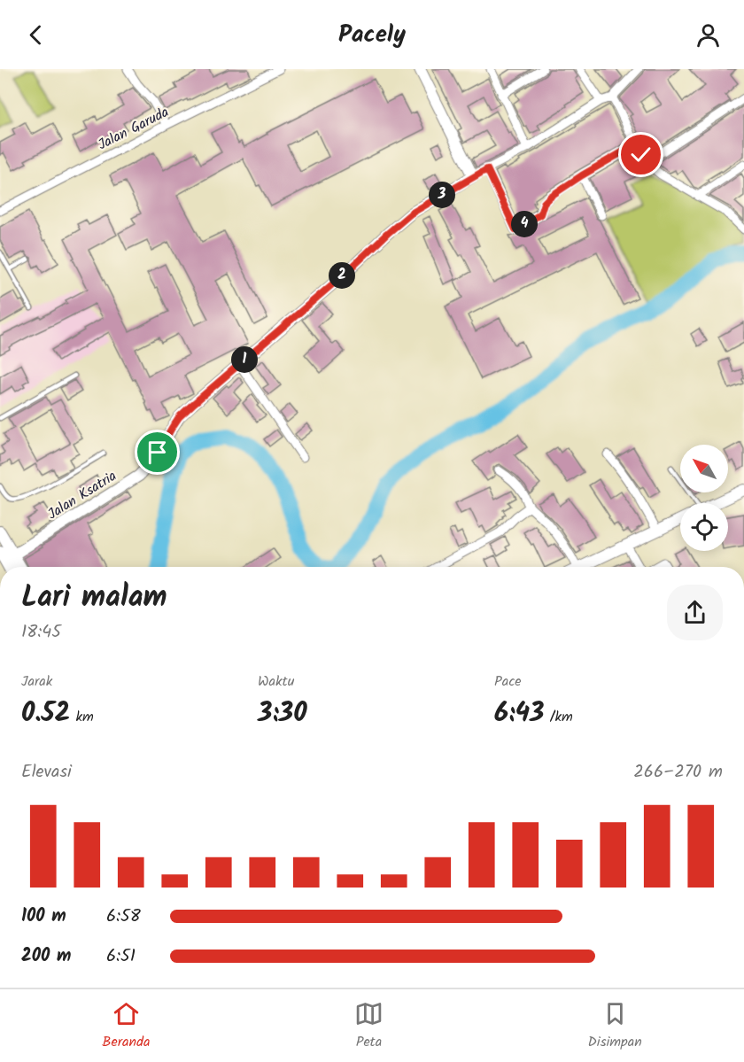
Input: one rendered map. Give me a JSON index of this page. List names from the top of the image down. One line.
{"streets":{"street":["Jalan Garuda","Jalan Ksatria"]},"north":"top left","page":{"header":"Pacely","pins":["3","4","2","1"],"heading":["Lari malam","18:45"],"stats":[["Jarak","0.52 km"],["Waktu","3:30"],["Pace","6:43 /km"]],"chart":["Elevasi","266–270 m"],"list":[{"name":"100 m","note":"6:58"},{"name":"200 m","note":"6:51"}],"tabs":["Beranda","Peta","Disimpan"]}}
